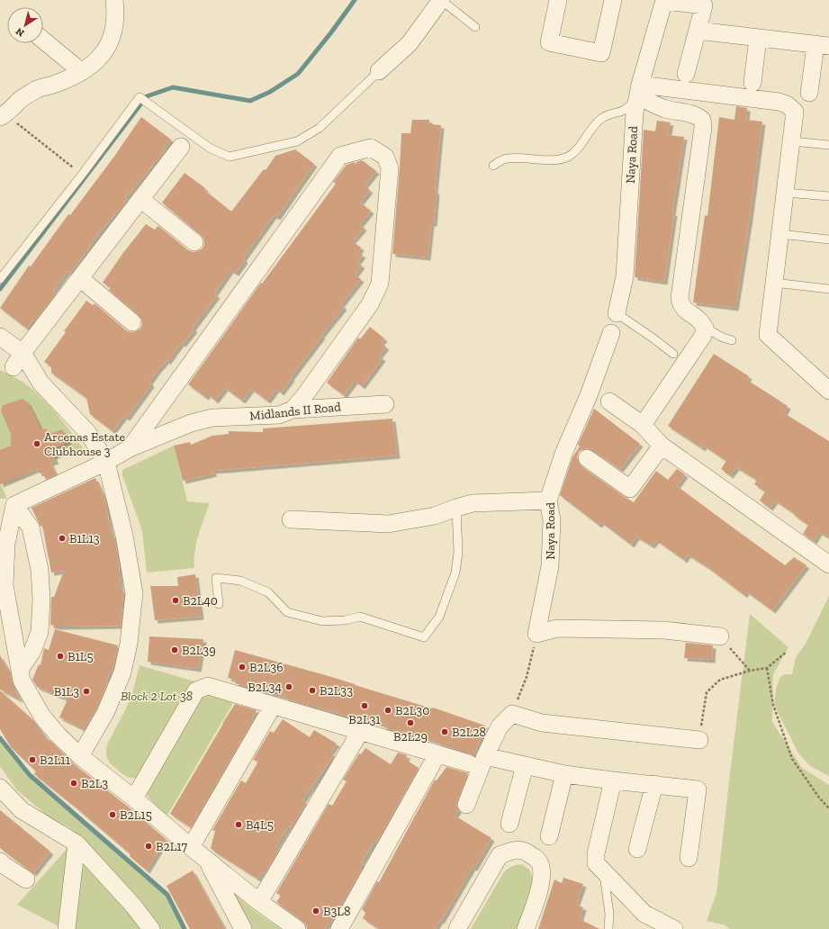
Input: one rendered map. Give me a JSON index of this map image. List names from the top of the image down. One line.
{"streets":{"street":["Naya Road","Midlands II Road"]},"parks":["Block 2 Lot 38"],"places":["Arcenas Estate Clubhouse 3","B1L13","B2L40","B2L39","B1L5","B2L36","B2L34","B2L33","B1L3","B2L31","B2L30","B2L29","B2L28","B2L11","B2L3","B2L15","B4L5","B2L17","B3L8"],"north":"bottom left"}
